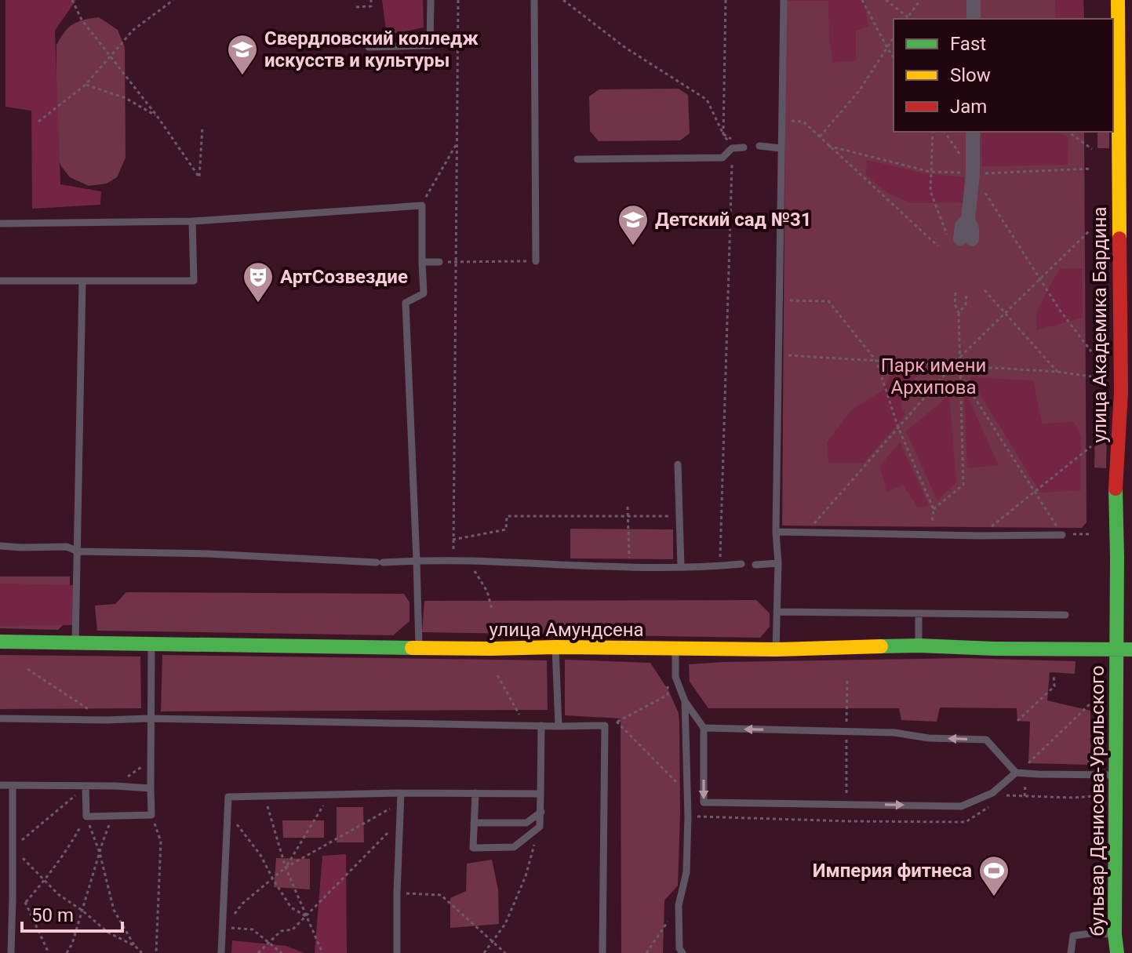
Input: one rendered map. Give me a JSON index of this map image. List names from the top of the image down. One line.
{"streets":{"main road":["улица Академика Бардина","улица Амундсена","бульвар Денисова-Уральского"]},"crossings":[["улица Академика Бардина","улица Амундсена"],["улица Академика Бардина","бульвар Денисова-Уральского"],["улица Амундсена","бульвар Денисова-Уральского"]],"parks":["Парк имени Архипова"],"places":{"school or university":["Свердловский колледж искусств и культуры","Детский сад №31"],"theatre":["АртСозвездие"],"sports":["Империя фитнеса"]},"legend":["Fast","Slow","Jam"],"scale_bar":"50 m"}
